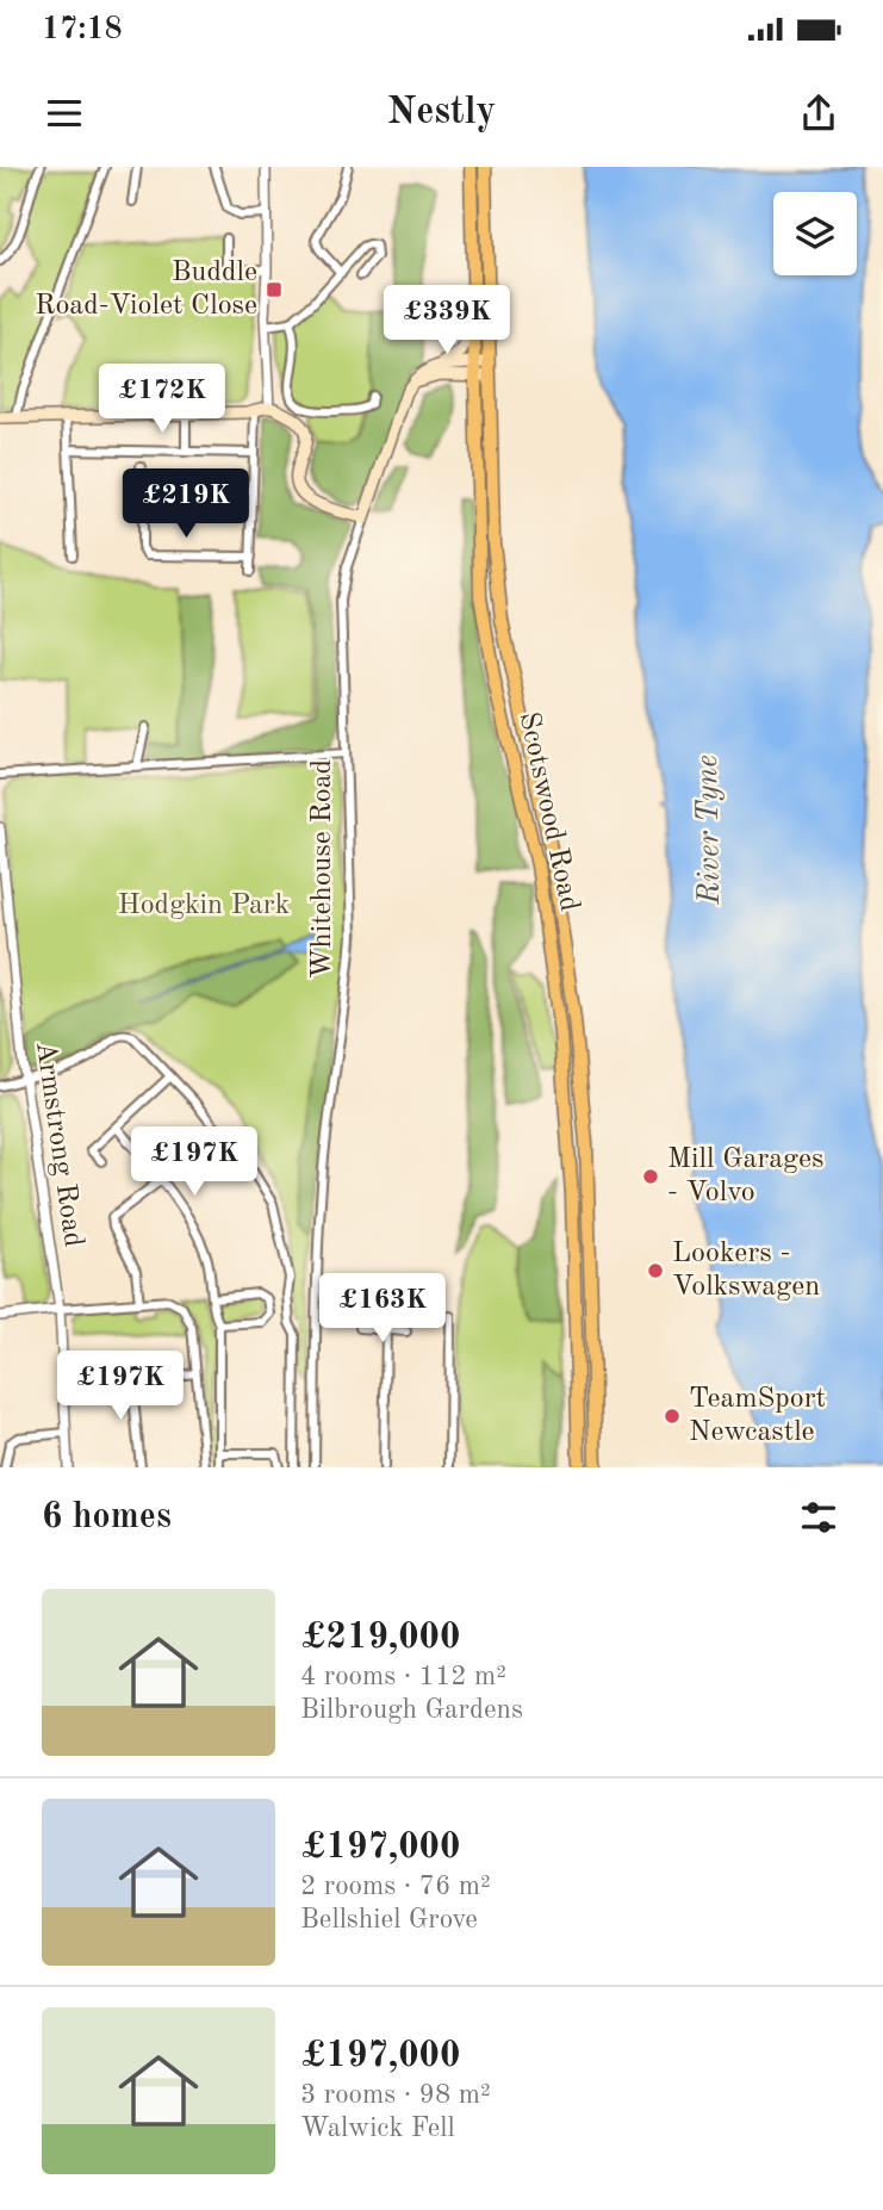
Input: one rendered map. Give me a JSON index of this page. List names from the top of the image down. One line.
{"streets":{"main road":["Scotswood Road","Whitehouse Road"],"street":["Armstrong Road"]},"water":["River Tyne"],"parks":["Hodgkin Park"],"places":{"transit":["Buddle Road-Violet Close"],"other":["Mill Garages - Volvo","Lookers - Volkswagen","TeamSport Newcastle"]},"page":{"status":"17:18","header":"Nestly","price":["£339K","£172K","£219K","£197K","£163K","£197K"],"heading":"6 homes","list":[{"name":"£219,000","note":"4 rooms · 112 m² · Bilbrough Gardens"},{"name":"£197,000","note":"2 rooms · 76 m² · Bellshiel Grove"},{"name":"£197,000","note":"3 rooms · 98 m² · Walwick Fell"}]}}
